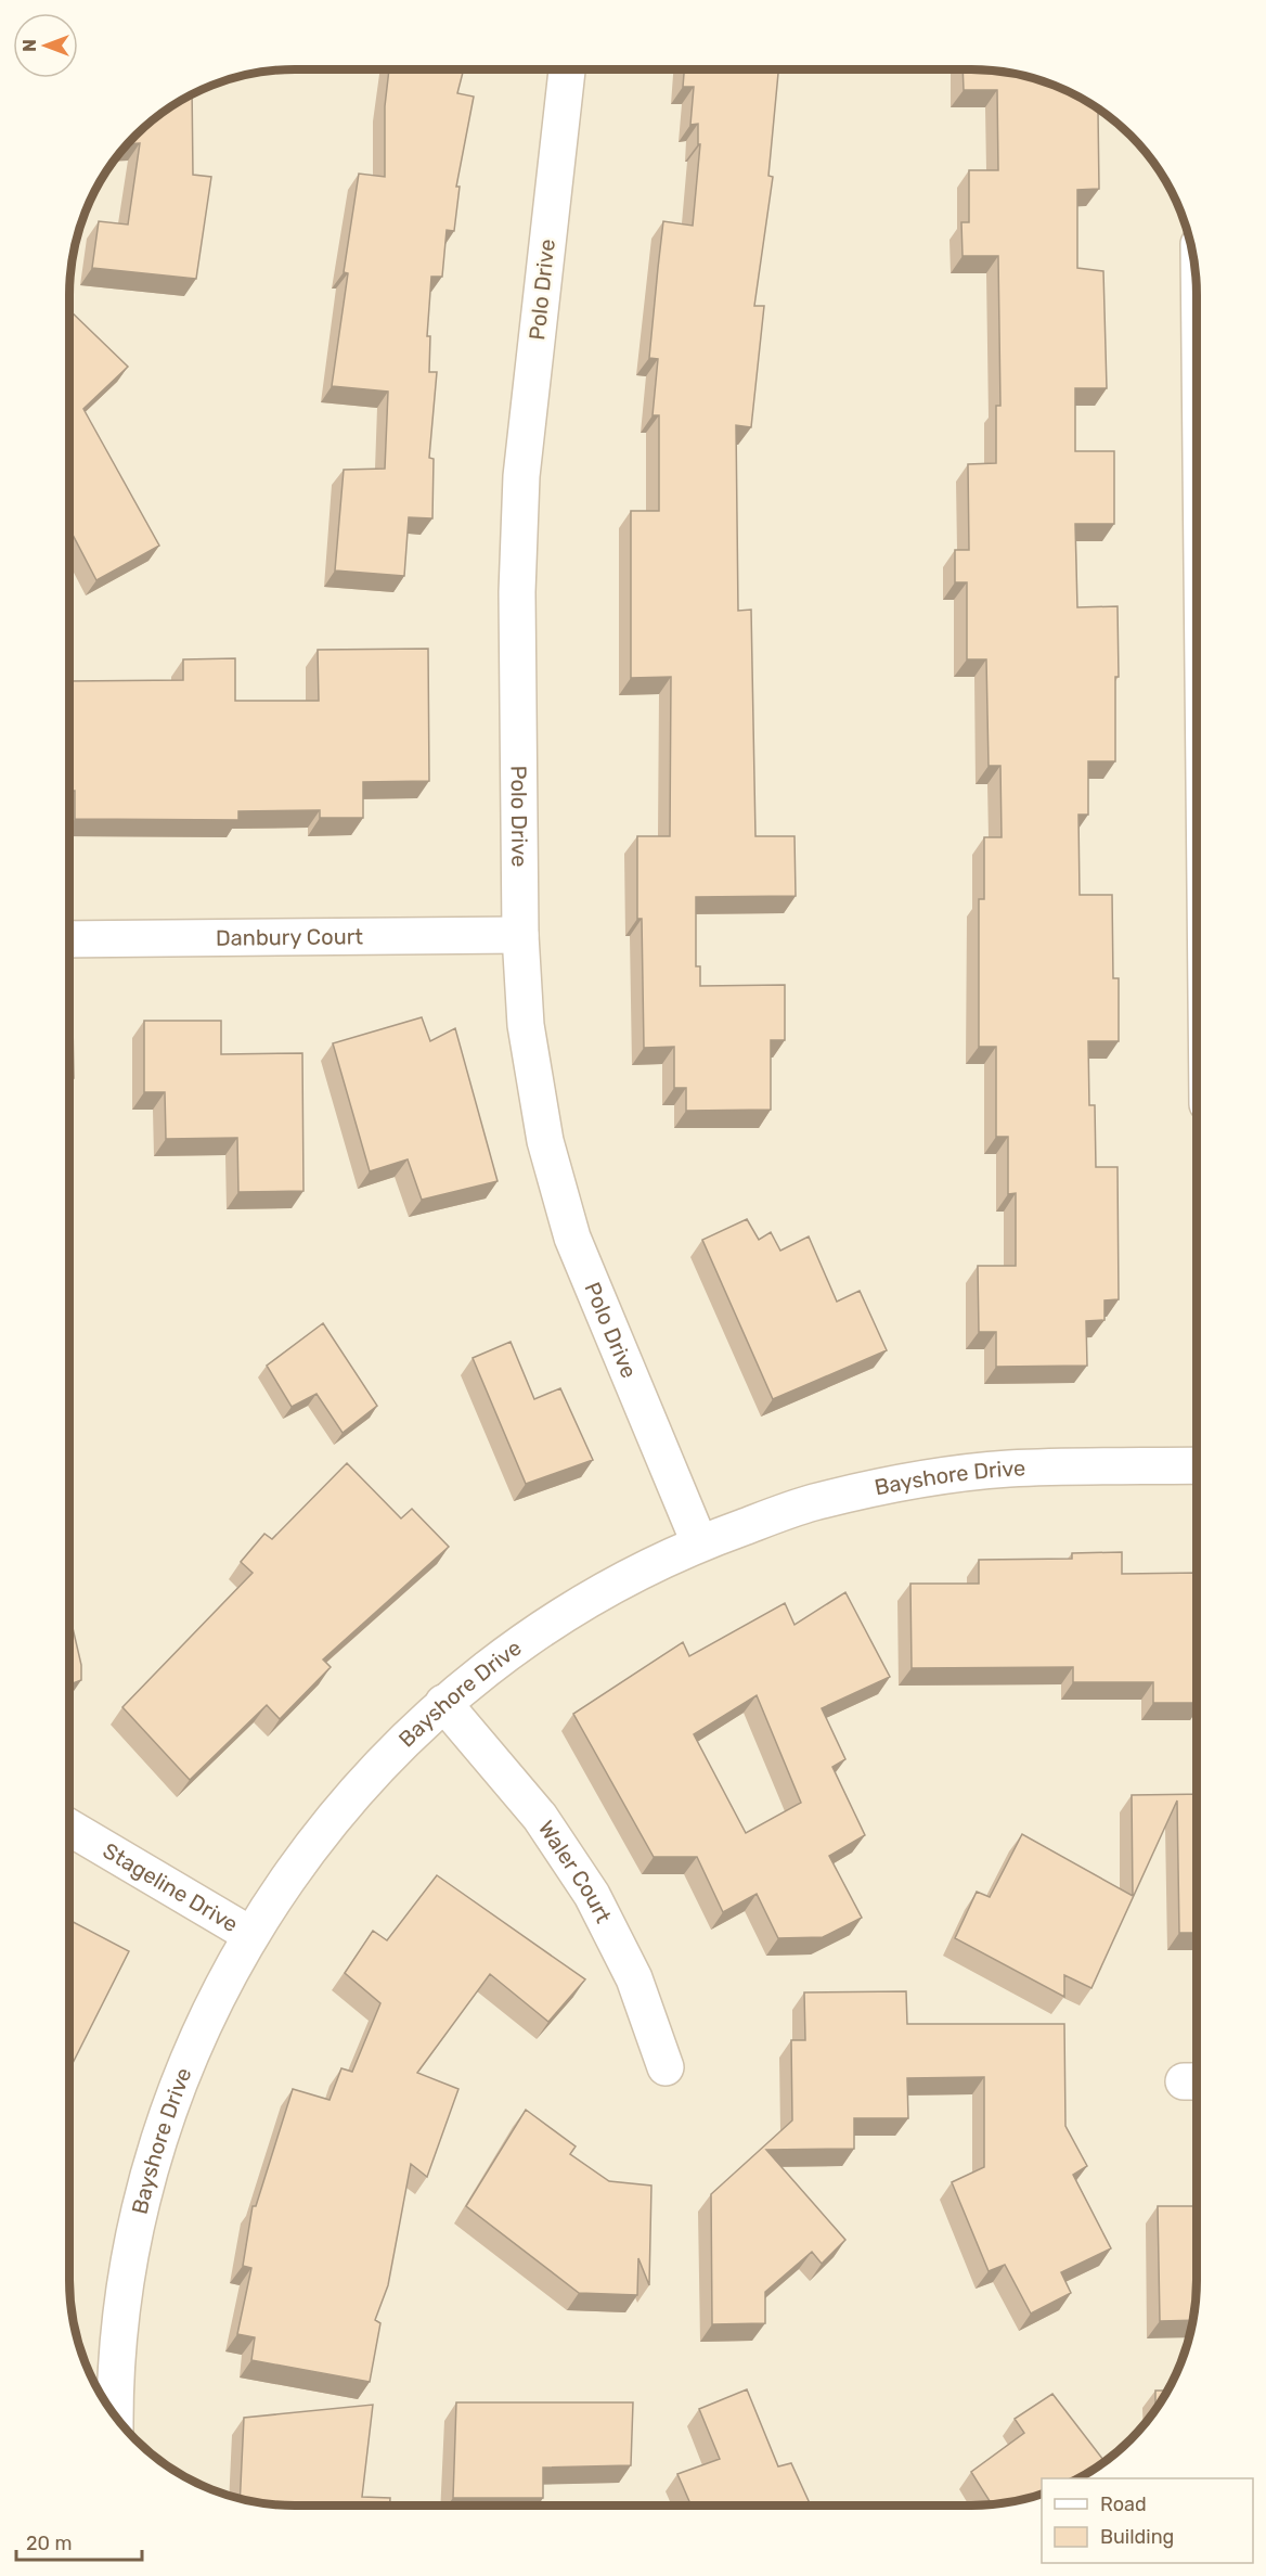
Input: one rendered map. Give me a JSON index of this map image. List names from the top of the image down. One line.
{"streets":{"street":["Polo Drive","Danbury Court","Bayshore Drive","Waler Court","Stageline Drive"]},"crossings":[["Polo Drive","Danbury Court"],["Polo Drive","Bayshore Drive"],["Bayshore Drive","Waler Court"],["Bayshore Drive","Stageline Drive"]],"legend":["Road","Building"],"scale_bar":"20 m","north":"left"}
